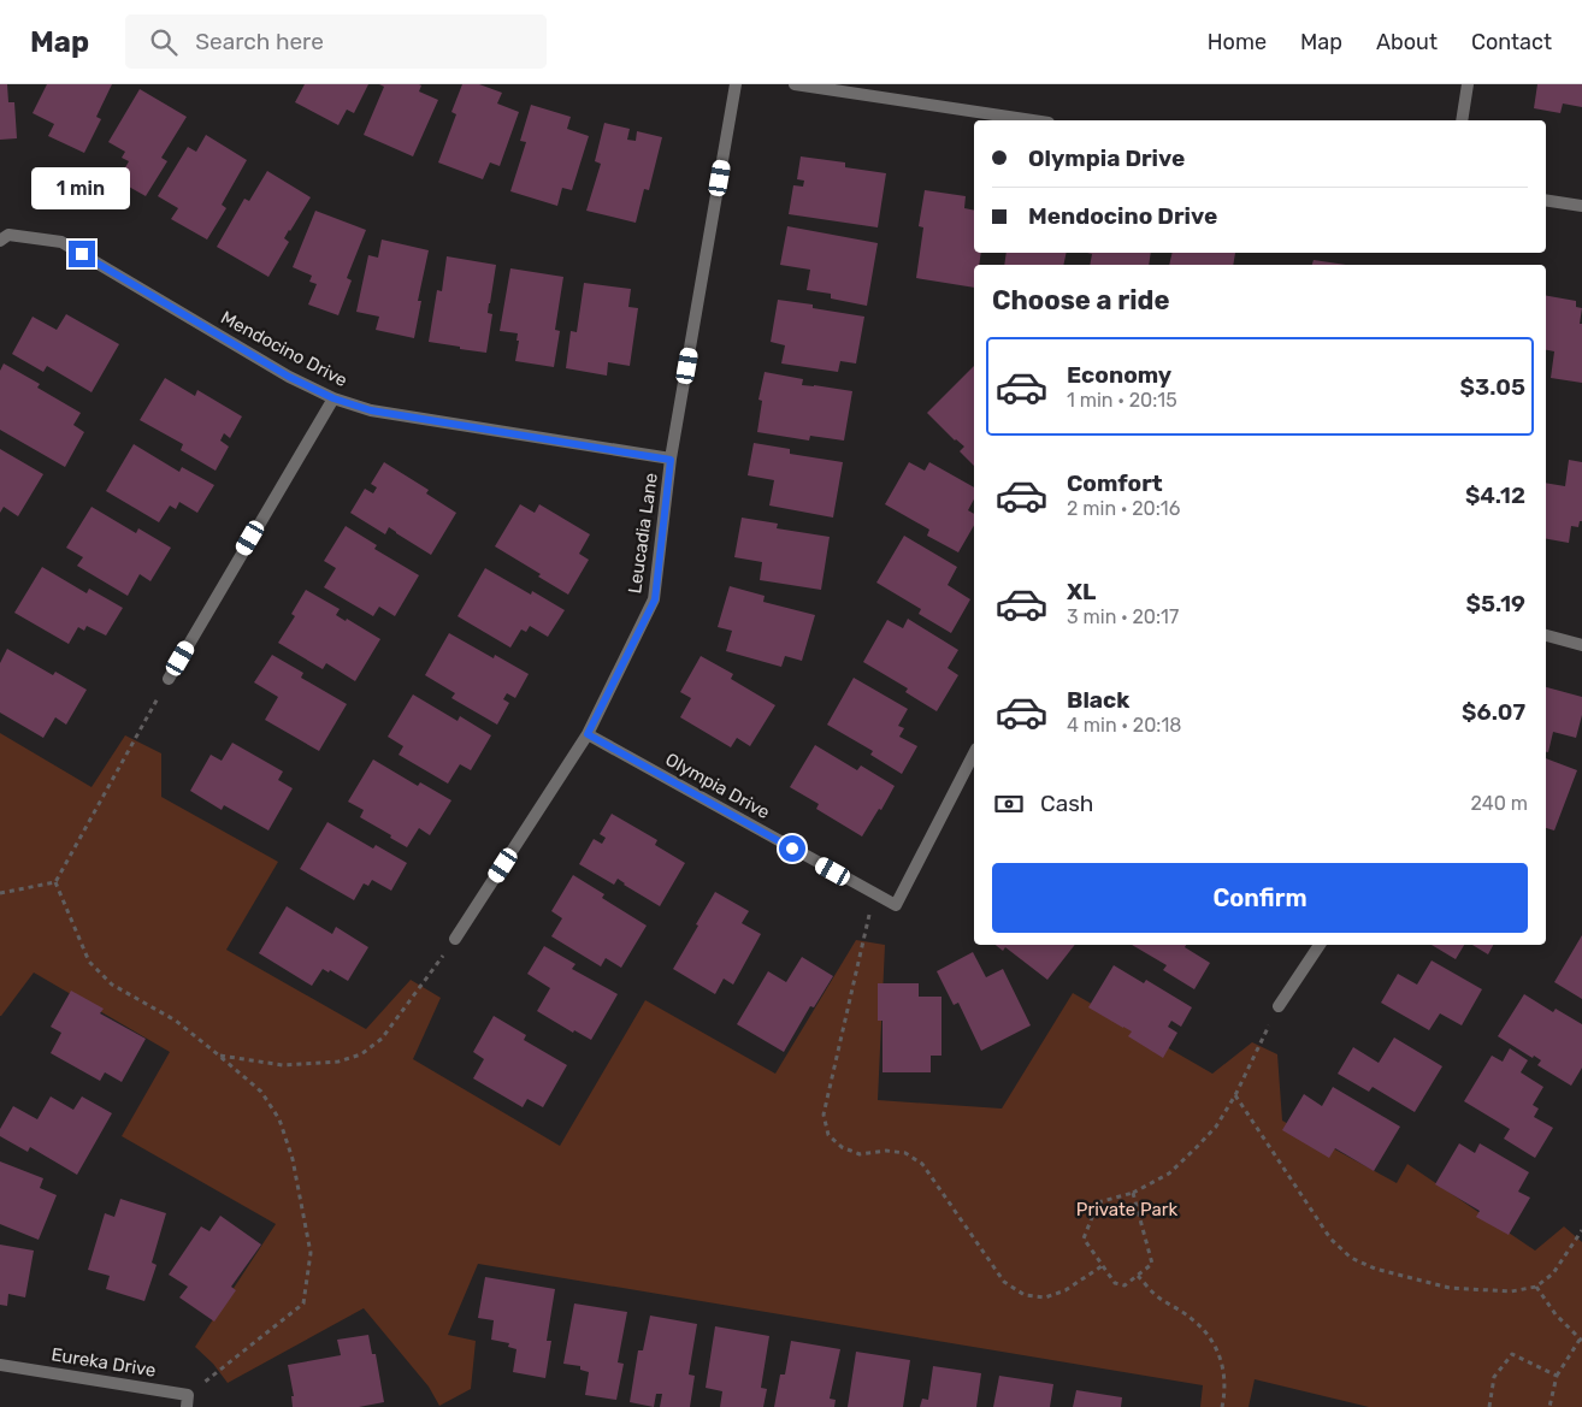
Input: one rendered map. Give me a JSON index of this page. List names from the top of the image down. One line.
{"streets":{"street":["Mendocino Drive","Leucadia Lane","Olympia Drive","Eureka Drive"]},"crossings":[["Mendocino Drive","Leucadia Lane"],["Leucadia Lane","Olympia Drive"]],"parks":["Private Park"],"page":{"header":"Map","search":"Search here","nav":["Home","Map","About","Contact"],"banner":["Olympia Drive","Mendocino Drive"],"bubble":"1 min","heading":"Choose a ride","list":[{"name":"Economy","note":"1 min · 20:15","value":"$3.05"},{"name":"Comfort","note":"2 min · 20:16","value":"$4.12"},{"name":"XL","note":"3 min · 20:17","value":"$5.19"},{"name":"Black","note":"4 min · 20:18","value":"$6.07"}],"pay":["Cash","240 m"],"buttons":"Confirm"}}
